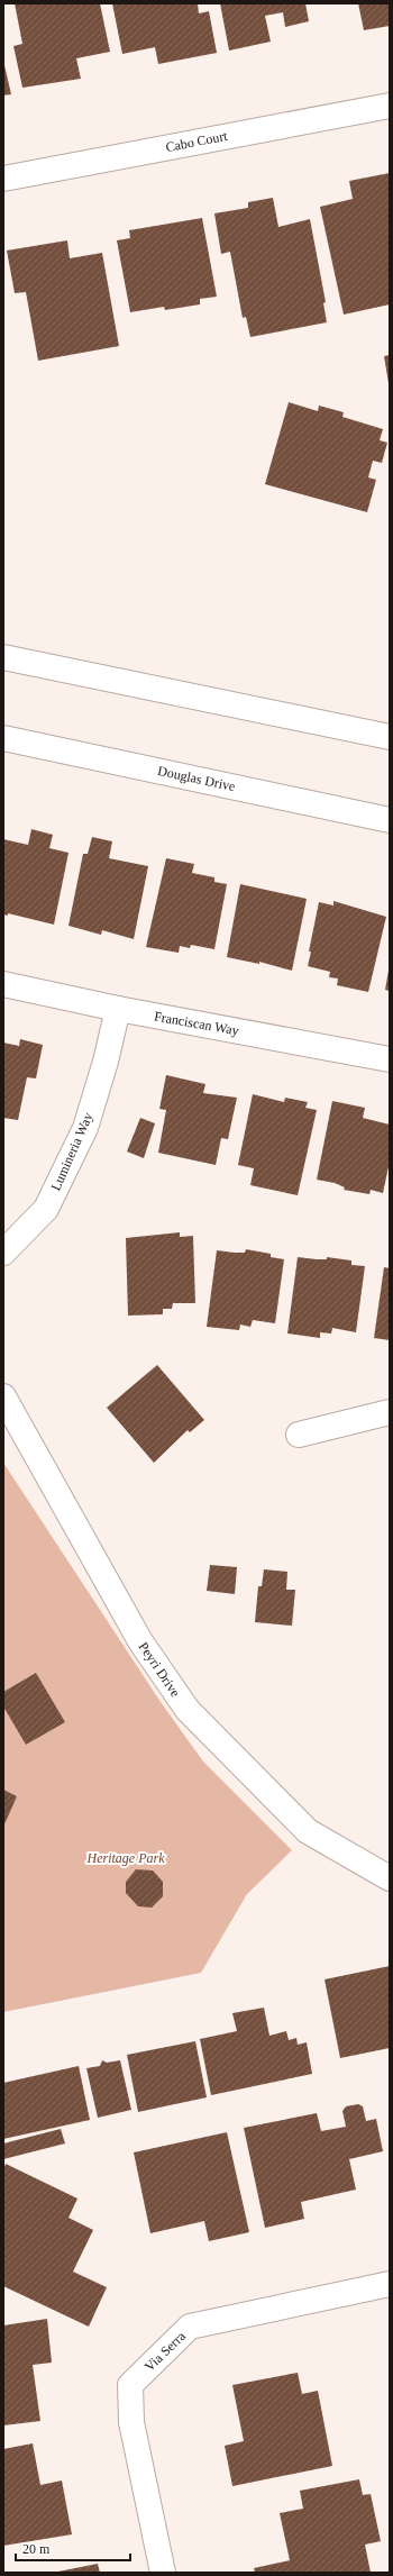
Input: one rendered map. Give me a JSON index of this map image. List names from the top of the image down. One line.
{"streets":{"street":["Cabo Court","Douglas Drive","Franciscan Way","Lumineria Way","Peyri Drive","Via Serra"]},"crossings":[["Franciscan Way","Lumineria Way"]],"parks":["Heritage Park"],"scale_bar":"20 m"}
